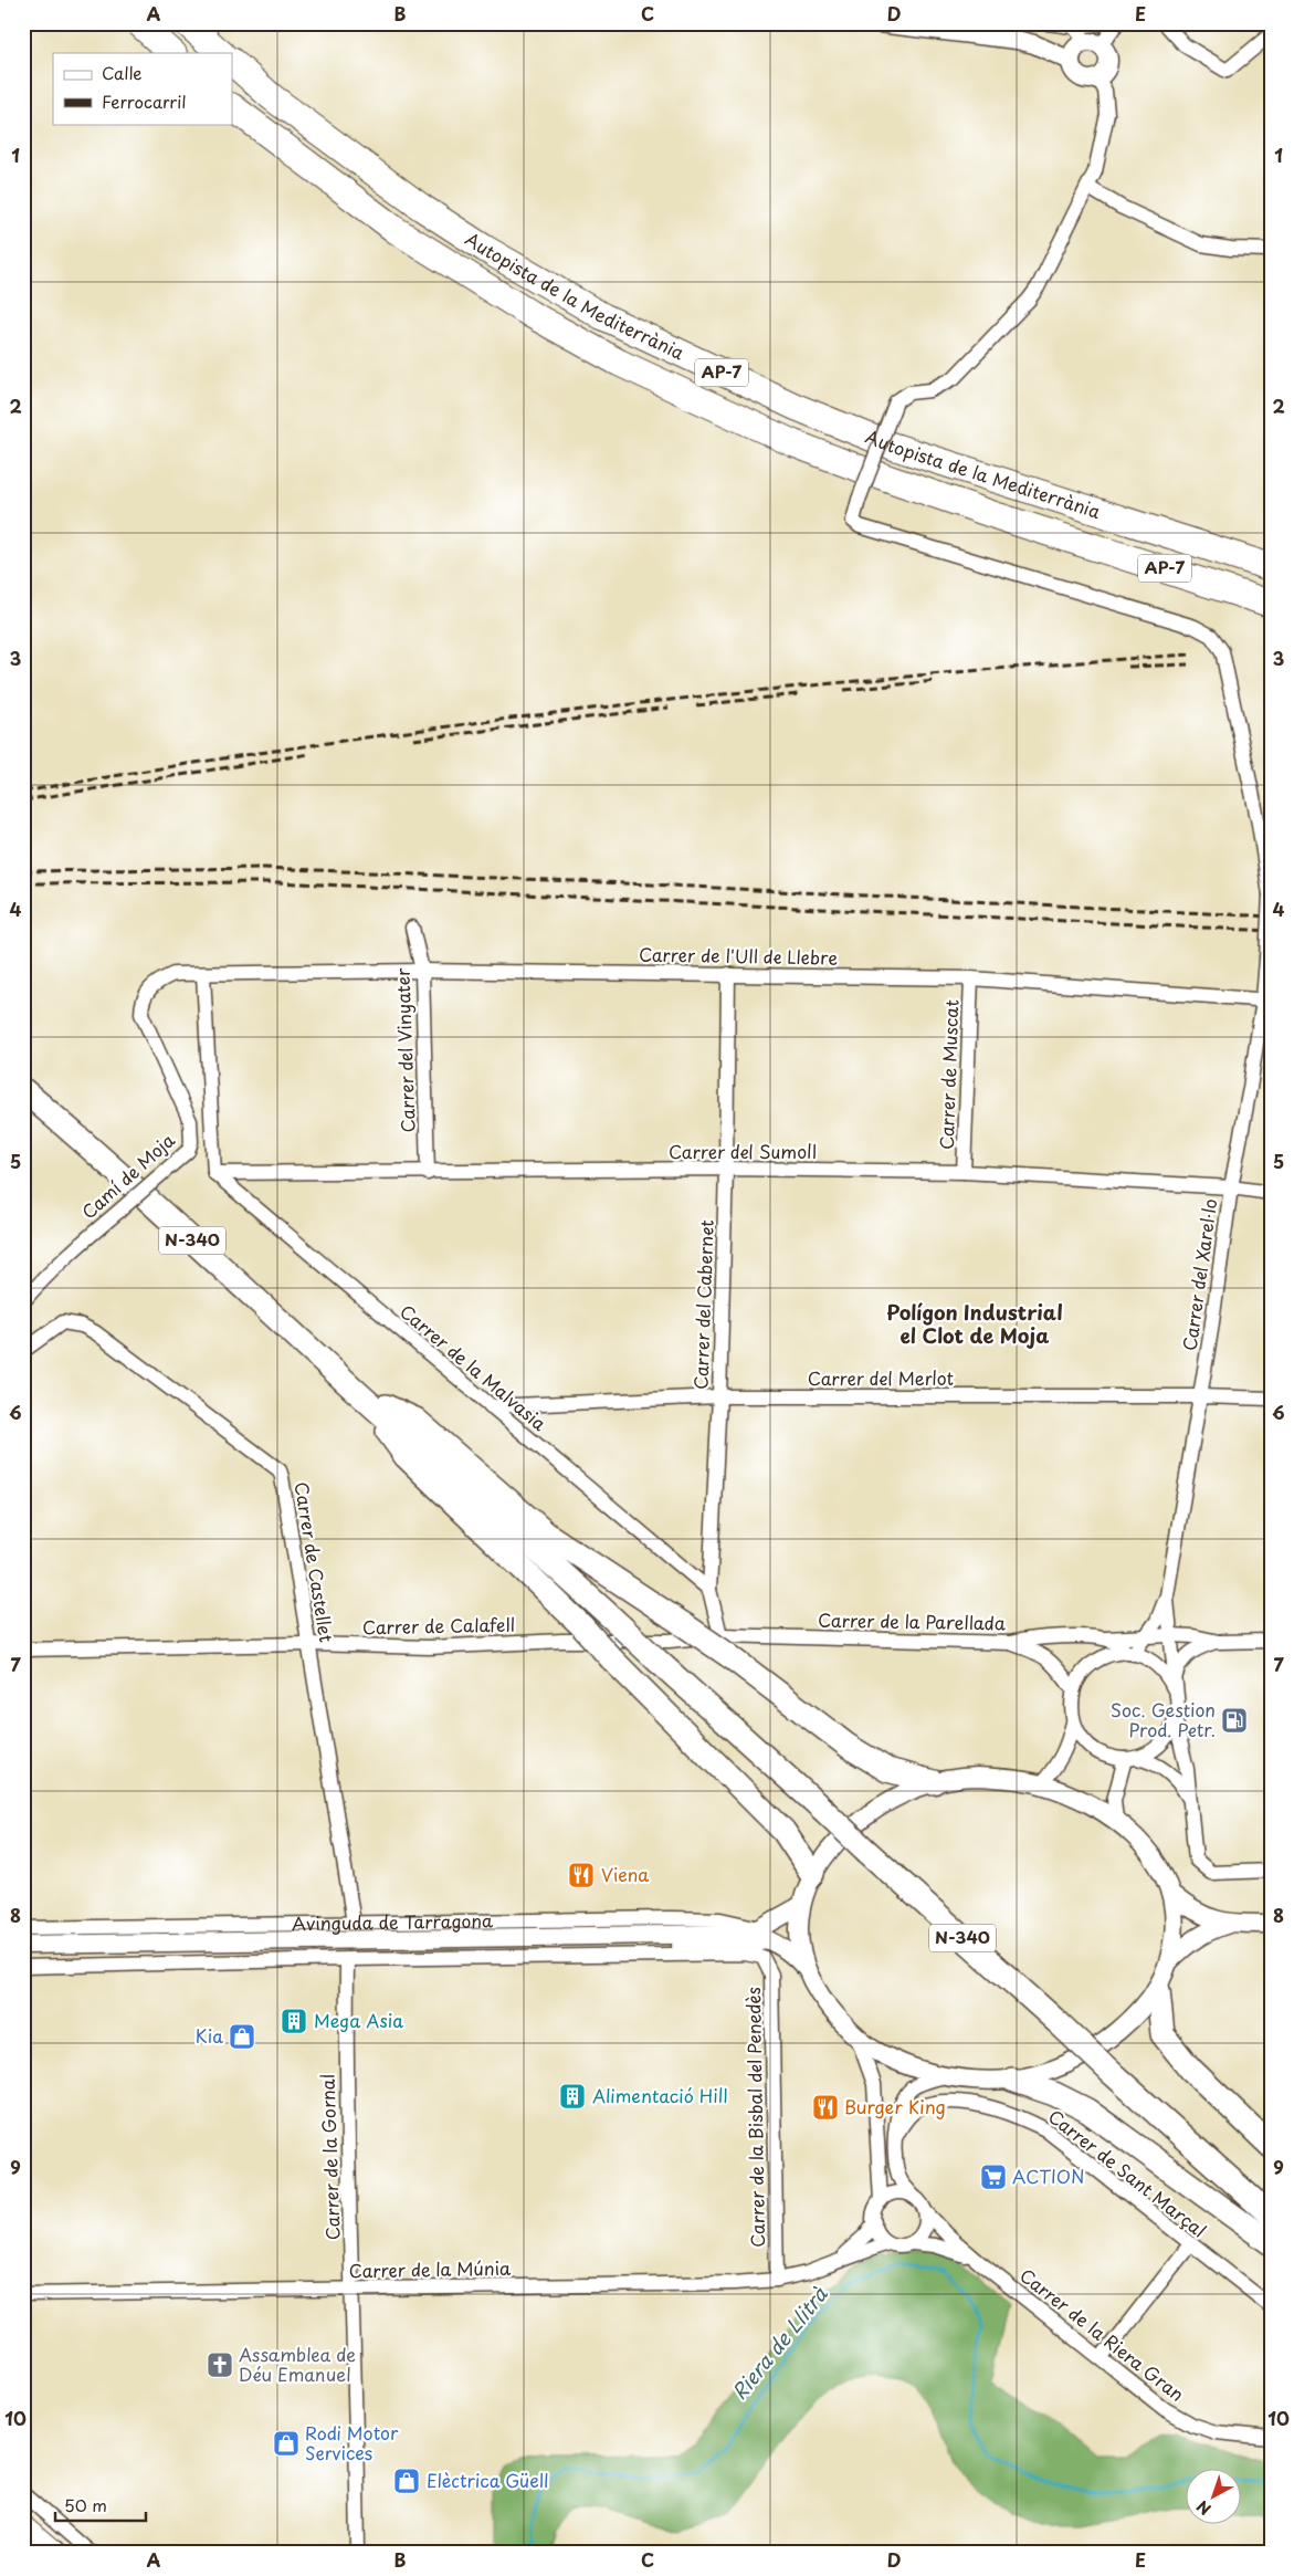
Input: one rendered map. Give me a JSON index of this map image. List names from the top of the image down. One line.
{"streets":{"highway":["Autopista de la Mediterrània","AP-7","N-340"],"street":["Carrer de l'Ull de Llebre","Carrer del Vinyater","Carrer de Muscat","Carrer del Sumoll","Camí de Moja","Carrer del Xarel·lo","Carrer del Cabernet","Carrer de la Malvasia","Carrer del Merlot","Carrer de Castellet","Carrer de la Parellada","Carrer de Calafell","Avinguda de Tarragona","Carrer de la Bisbal del Penedès","Carrer de la Gornal","Carrer de Sant Marçal","Carrer de la Múnia","Carrer de la Riera Gran"]},"crossings":[["Carrer de l'Ull de Llebre","Carrer del Vinyater"],["Carrer de l'Ull de Llebre","Carrer de Muscat"],["Carrer de l'Ull de Llebre","Camí de Moja"],["Carrer de l'Ull de Llebre","Carrer del Xarel·lo"],["Carrer de l'Ull de Llebre","Carrer del Cabernet"],["Carrer del Vinyater","Carrer del Sumoll"],["Carrer de Muscat","Carrer del Sumoll"],["Carrer del Sumoll","Carrer del Xarel·lo"],["Carrer del Sumoll","Carrer del Cabernet"],["Carrer del Sumoll","Carrer de la Malvasia"],["Carrer del Xarel·lo","Carrer del Merlot"],["Carrer del Cabernet","Carrer de la Malvasia"],["Carrer del Cabernet","Carrer del Merlot"],["Carrer del Cabernet","Carrer de la Parellada"],["Carrer del Cabernet","Carrer de Calafell"],["Carrer de la Malvasia","Carrer del Merlot"],["Carrer de Castellet","Carrer de Calafell"],["Carrer de Castellet","Avinguda de Tarragona"],["Carrer de la Parellada","Carrer de Calafell"],["Avinguda de Tarragona","Carrer de la Bisbal del Penedès"],["Avinguda de Tarragona","Carrer de la Gornal"],["Carrer de la Bisbal del Penedès","Carrer de la Múnia"],["Carrer de la Gornal","Carrer de la Múnia"],["Carrer de la Múnia","Carrer de la Riera Gran"]],"districts":["Polígon Industrial el Clot de Moja"],"water":["Riera de Llitrà"],"places":{"fuel station":["Soc. Gestion Prod. Petr."],"restaurant":["Viena","Burger King"],"building":["Mega Asia","Alimentació Hill"],"shop":["Kia","Rodi Motor Services","Elèctrica Güell"],"supermarket":["ACTION"],"church":["Assamblea de Déu Emanuel"]},"legend":["Calle","Ferrocarril"],"scale_bar":"50 m","north":"bottom left","grid":{"columns":["A","B","C","D","E"],"rows":["1","2","3","4","5","6","7","8","9","10"]}}
